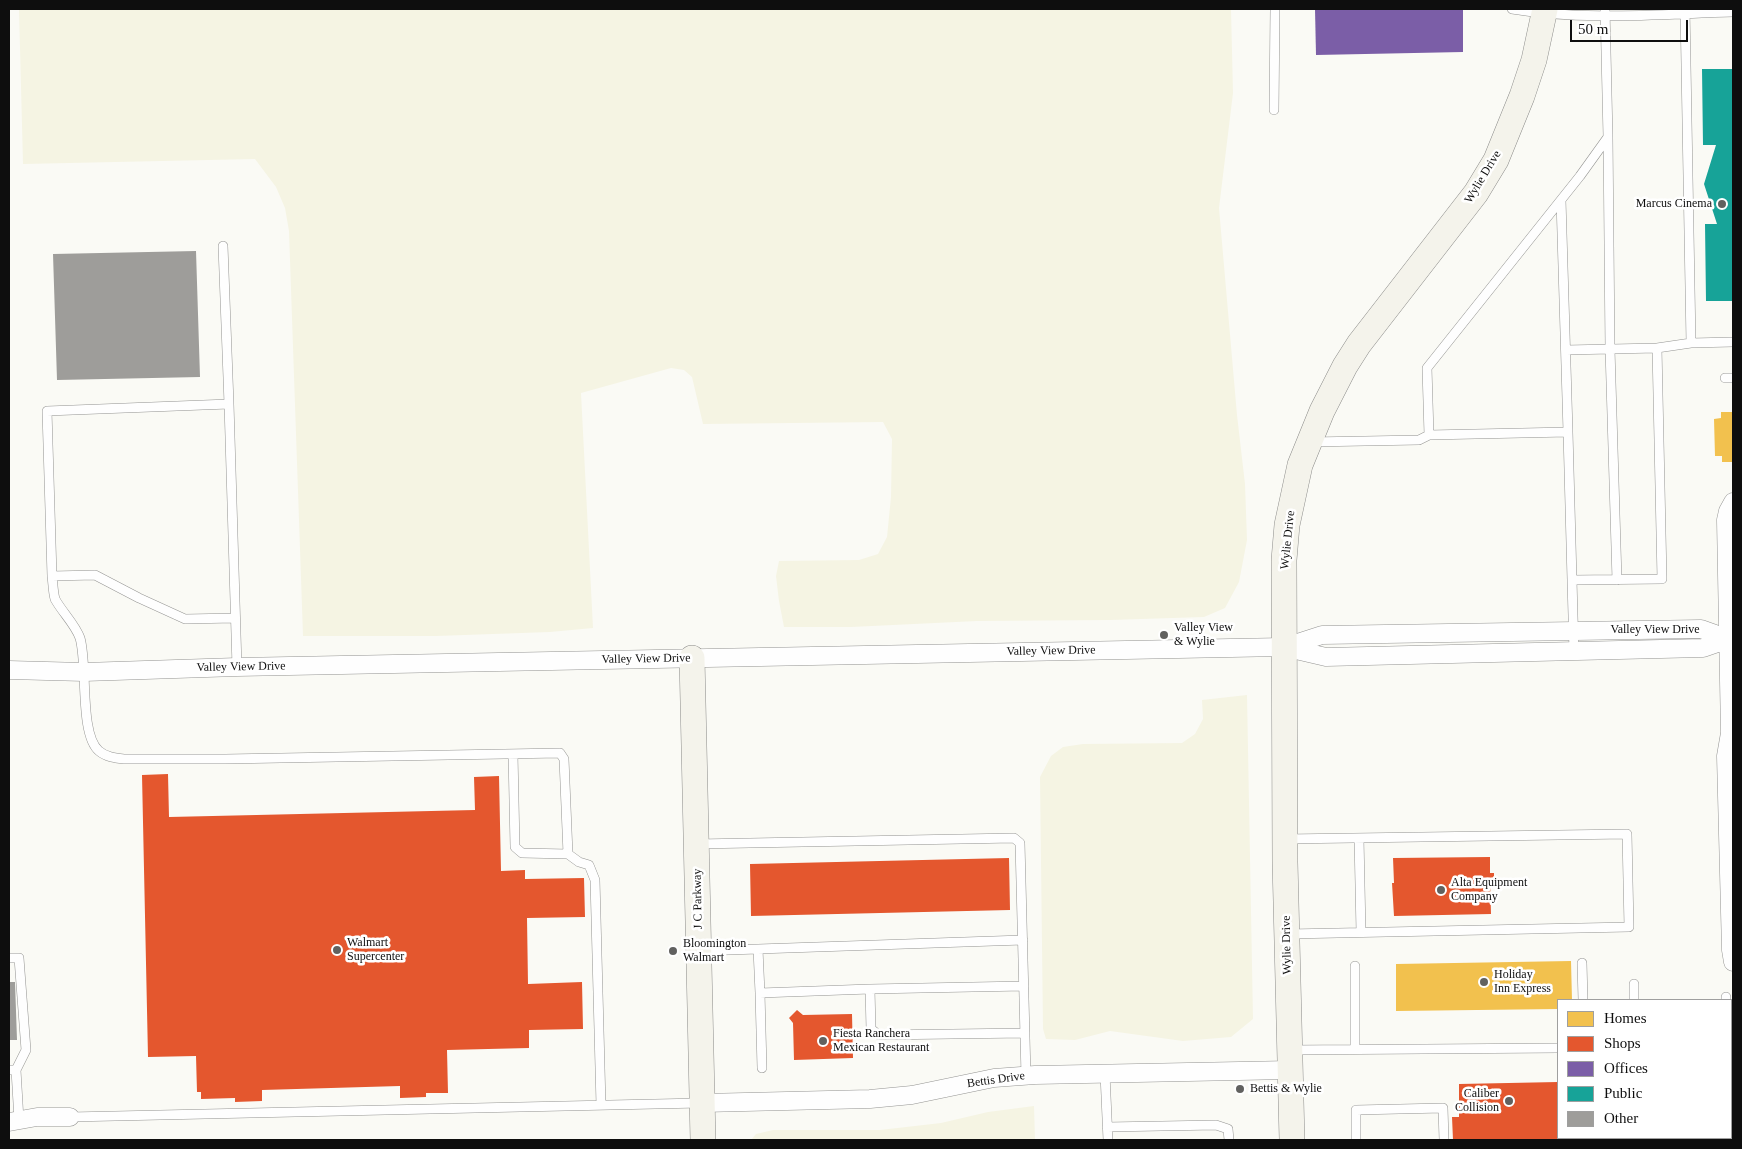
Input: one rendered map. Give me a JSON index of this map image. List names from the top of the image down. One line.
{"streets":{"main road":["Wylie Drive","J C Parkway"],"street":["Valley View Drive","Bettis Drive"]},"crossings":[["Wylie Drive","Valley View Drive"],["Wylie Drive","Bettis Drive"],["Valley View Drive","J C Parkway"],["J C Parkway","Bettis Drive"]],"places":["Marcus Cinema","Valley View & Wylie","Alta Equipment Company","Walmart Supercenter","Bloomington Walmart","Holiday Inn Express","Fiesta Ranchera Mexican Restaurant","Bettis & Wylie","Caliber Collision"],"legend":["Homes","Shops","Offices","Public","Other"],"scale_bar":"50 m"}
